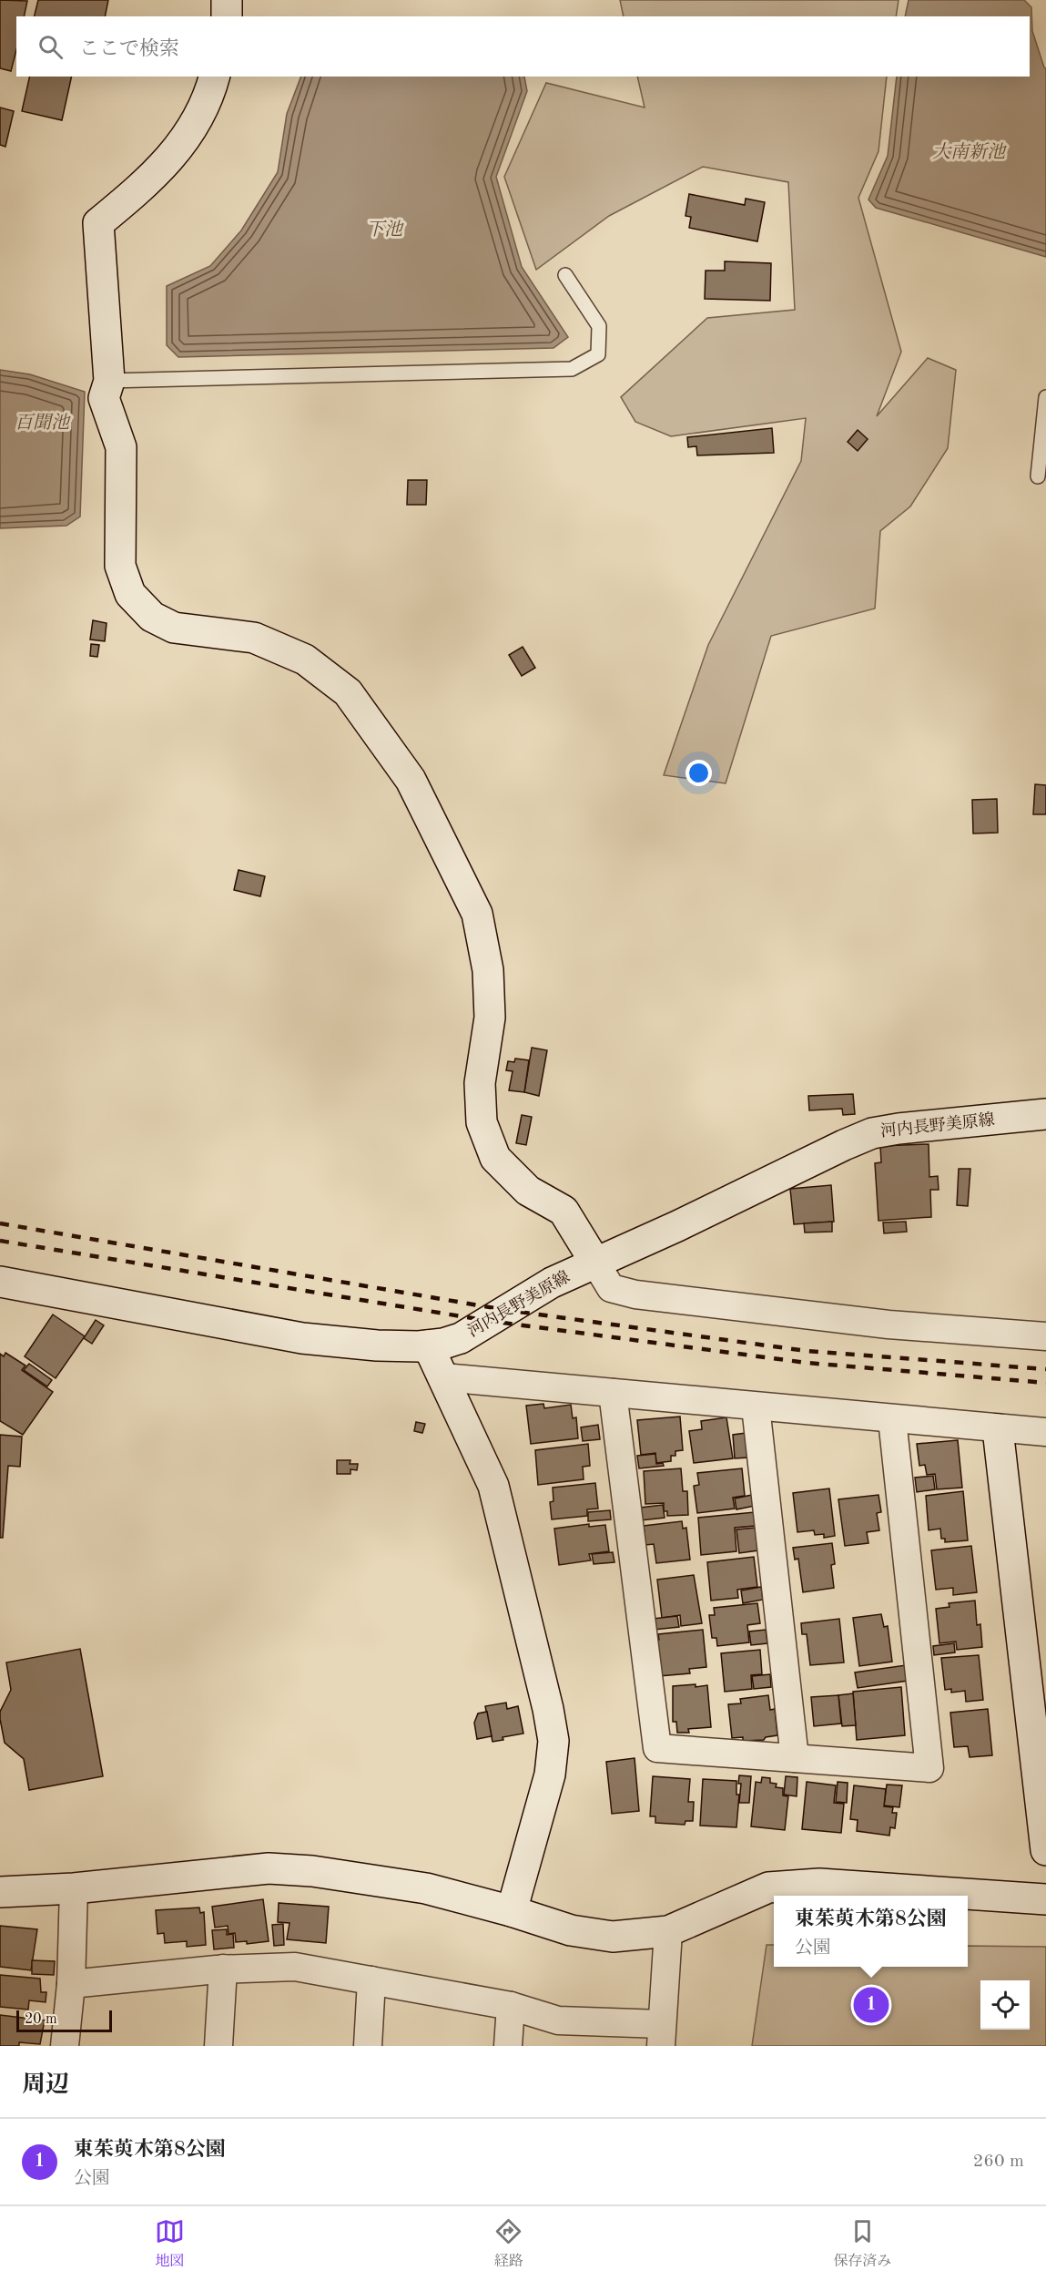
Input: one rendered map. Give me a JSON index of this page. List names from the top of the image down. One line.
{"streets":{"street":["河内長野美原線"]},"water":["大南新池","下池","百聞池"],"scale_bar":"20 m","page":{"search":"ここで検索","popup":["東茱萸木第8公園","公園"],"pins":"1","scale":"20 m","heading":"周辺","list":[{"mark":"1","name":"東茱萸木第8公園","note":"公園","value":"260 m"}],"nav":["地図","経路","保存済み"]}}
